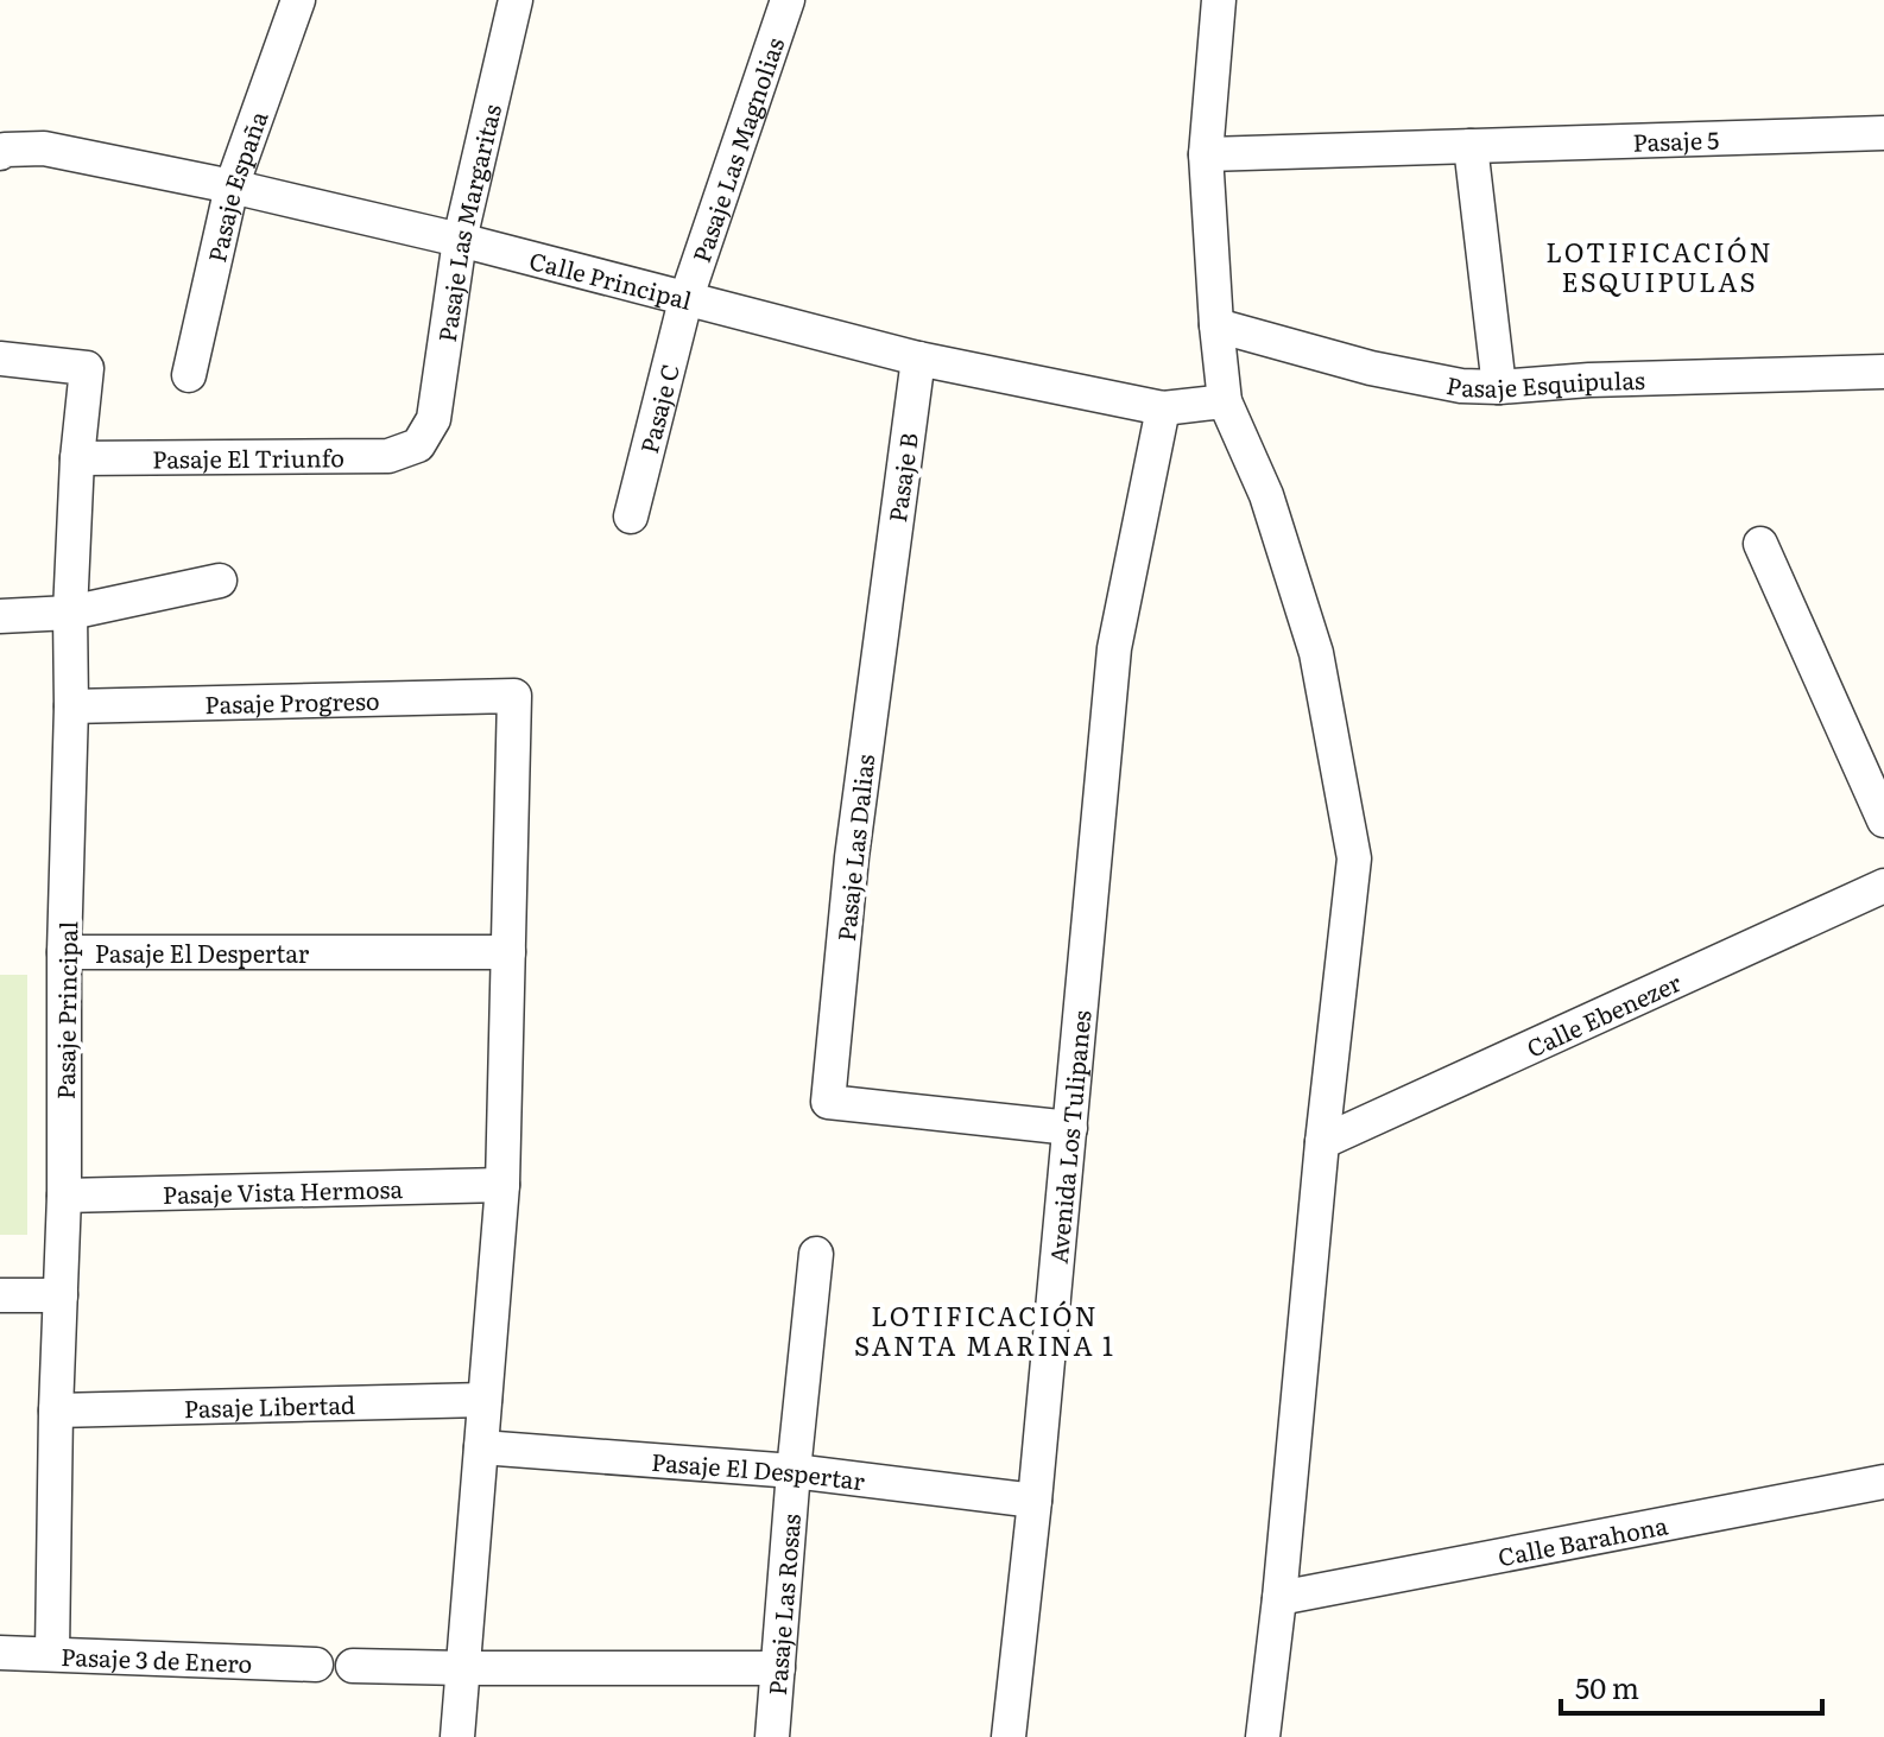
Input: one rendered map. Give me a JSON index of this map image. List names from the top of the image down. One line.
{"streets":{"street":["Pasaje 5","Pasaje Las Magnolias","Pasaje España","Pasaje Las Margaritas","Calle Principal","Pasaje Esquipulas","Pasaje C","Pasaje El Triunfo","Pasaje B","Pasaje Progreso","Pasaje Las Dalias","Pasaje El Despertar","Pasaje Principal","Calle Ebenezer","Avenida Los Tulipanes","Pasaje Vista Hermosa","Pasaje Libertad","Calle Barahona","Pasaje Las Rosas","Pasaje 3 de Enero"]},"crossings":[["Pasaje Las Magnolias","Calle Principal"],["Pasaje Las Magnolias","Pasaje C"],["Pasaje España","Calle Principal"],["Pasaje Las Margaritas","Calle Principal"],["Pasaje Las Margaritas","Pasaje El Triunfo"],["Calle Principal","Pasaje C"],["Calle Principal","Pasaje B"],["Calle Principal","Avenida Los Tulipanes"],["Pasaje El Triunfo","Pasaje Principal"],["Pasaje B","Pasaje Las Dalias"],["Pasaje Progreso","Pasaje El Despertar"],["Pasaje Progreso","Pasaje Principal"],["Pasaje Las Dalias","Avenida Los Tulipanes"],["Pasaje El Despertar","Pasaje Principal"],["Pasaje El Despertar","Avenida Los Tulipanes"],["Pasaje El Despertar","Pasaje Las Rosas"],["Pasaje Principal","Pasaje Vista Hermosa"],["Pasaje Principal","Pasaje Libertad"],["Pasaje Principal","Pasaje 3 de Enero"]],"districts":["LOTIFICACIÓN ESQUIPULAS","LOTIFICACIÓN SANTA MARINA 1"],"scale_bar":"50 m"}
